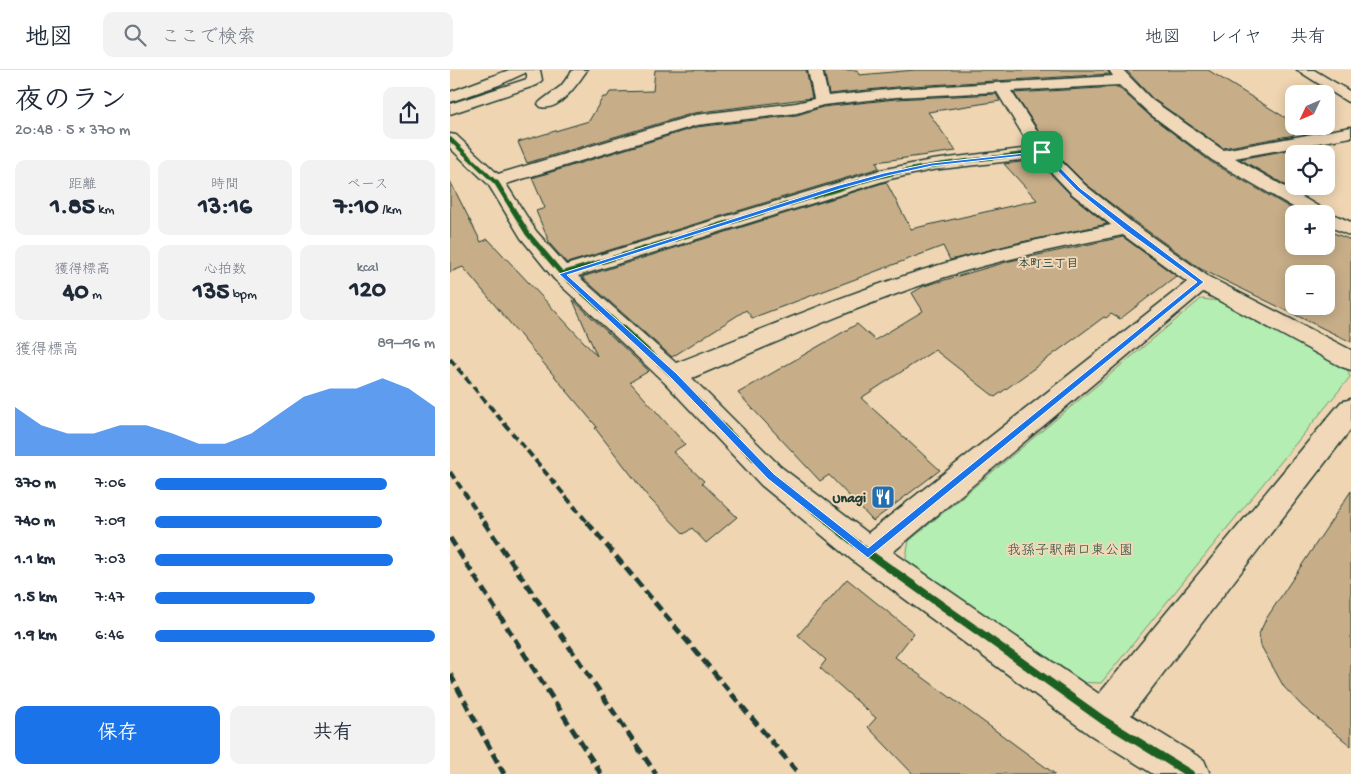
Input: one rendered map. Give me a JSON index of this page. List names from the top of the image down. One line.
{"districts":["本町三丁目"],"parks":["我孫子駅南口東公園"],"places":{"restaurant":["Unagi"]},"north":"bottom left","page":{"header":"地図","search":"ここで検索","nav":["地図","レイヤ","共有"],"heading":["夜のラン","20:48 · 5 × 370 m"],"map_buttons":["+","−"],"stats":[["距離","1.85 km"],["時間","13:16"],["ペース","7:10 /km"],["獲得標高","40 m"],["心拍数","135 bpm"],["kcal","120"]],"chart":["獲得標高","89–96 m"],"list":[{"name":"370 m","note":"7:06"},{"name":"740 m","note":"7:09"},{"name":"1.1 km","note":"7:03"},{"name":"1.5 km","note":"7:47"},{"name":"1.9 km","note":"6:46"}],"buttons":["保存","共有"]}}
